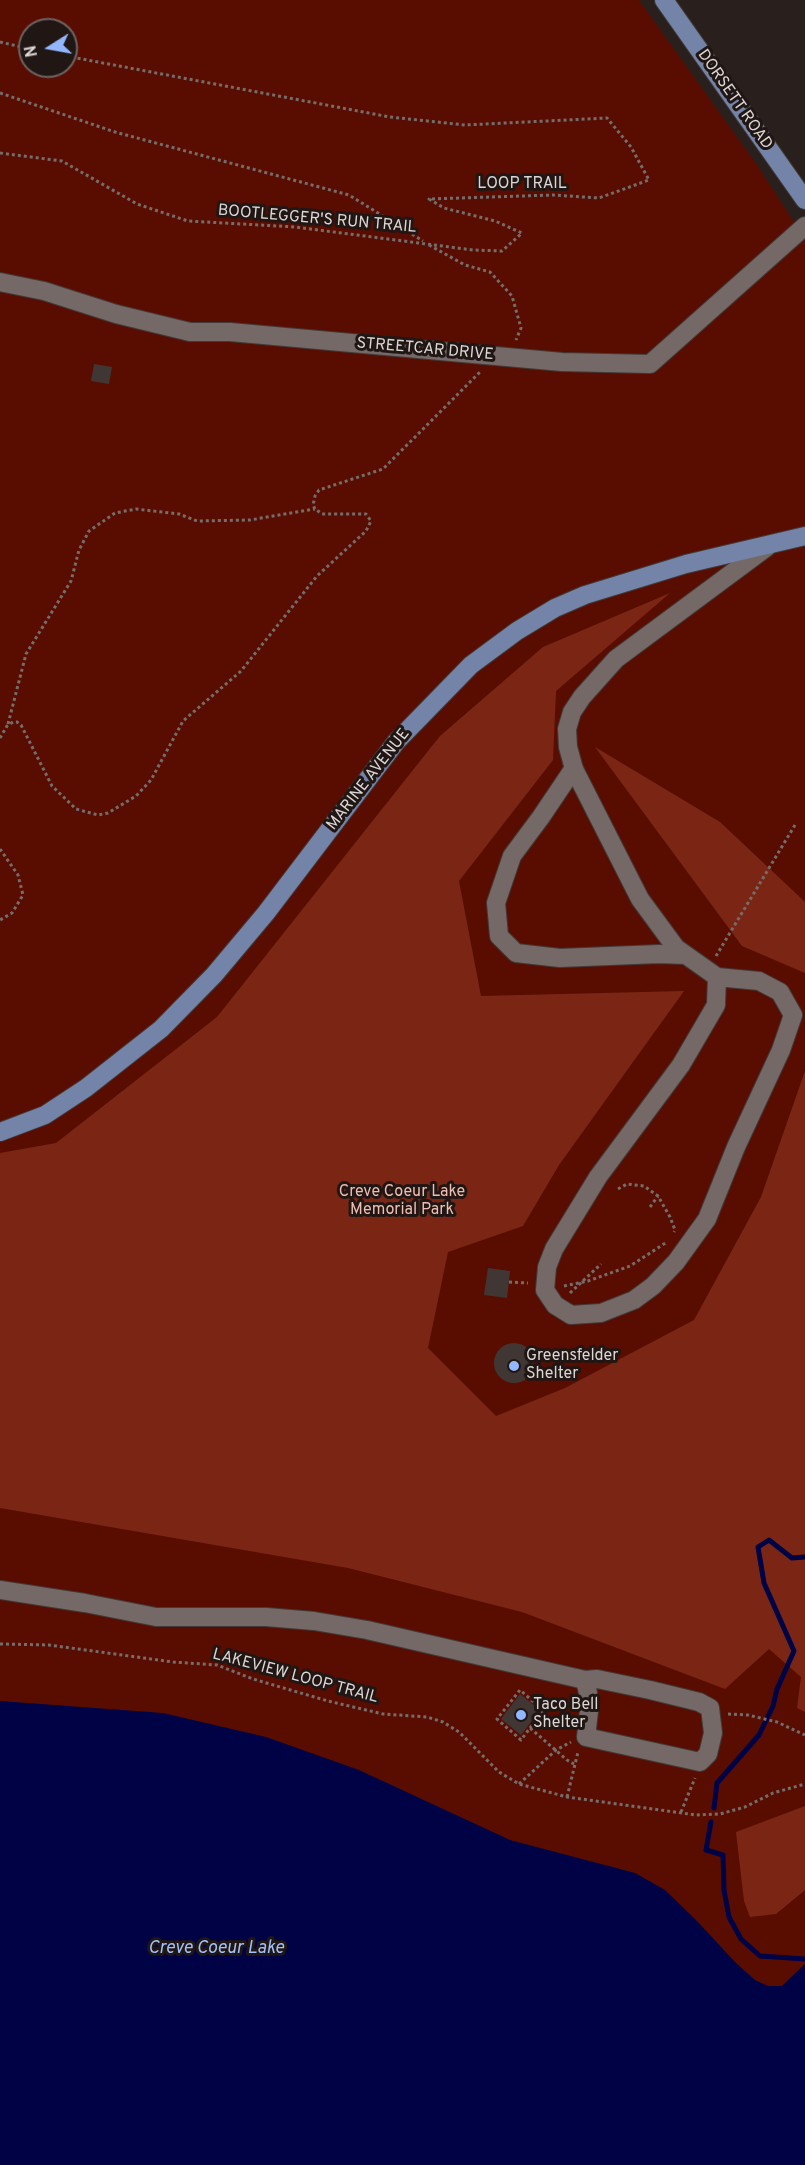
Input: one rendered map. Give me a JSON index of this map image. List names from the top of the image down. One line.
{"streets":{"main road":["DORSETT ROAD","MARINE AVENUE"],"street":["STREETCAR DRIVE"],"path":["LOOP TRAIL","BOOTLEGGER'S RUN TRAIL","LAKEVIEW LOOP TRAIL"]},"crossings":[["LOOP TRAIL","BOOTLEGGER'S RUN TRAIL"],["BOOTLEGGER'S RUN TRAIL","STREETCAR DRIVE"]],"water":["Creve Coeur Lake"],"parks":["Creve Coeur Lake Memorial Park"],"places":["Greensfelder Shelter","Taco Bell Shelter"],"north":"left"}
